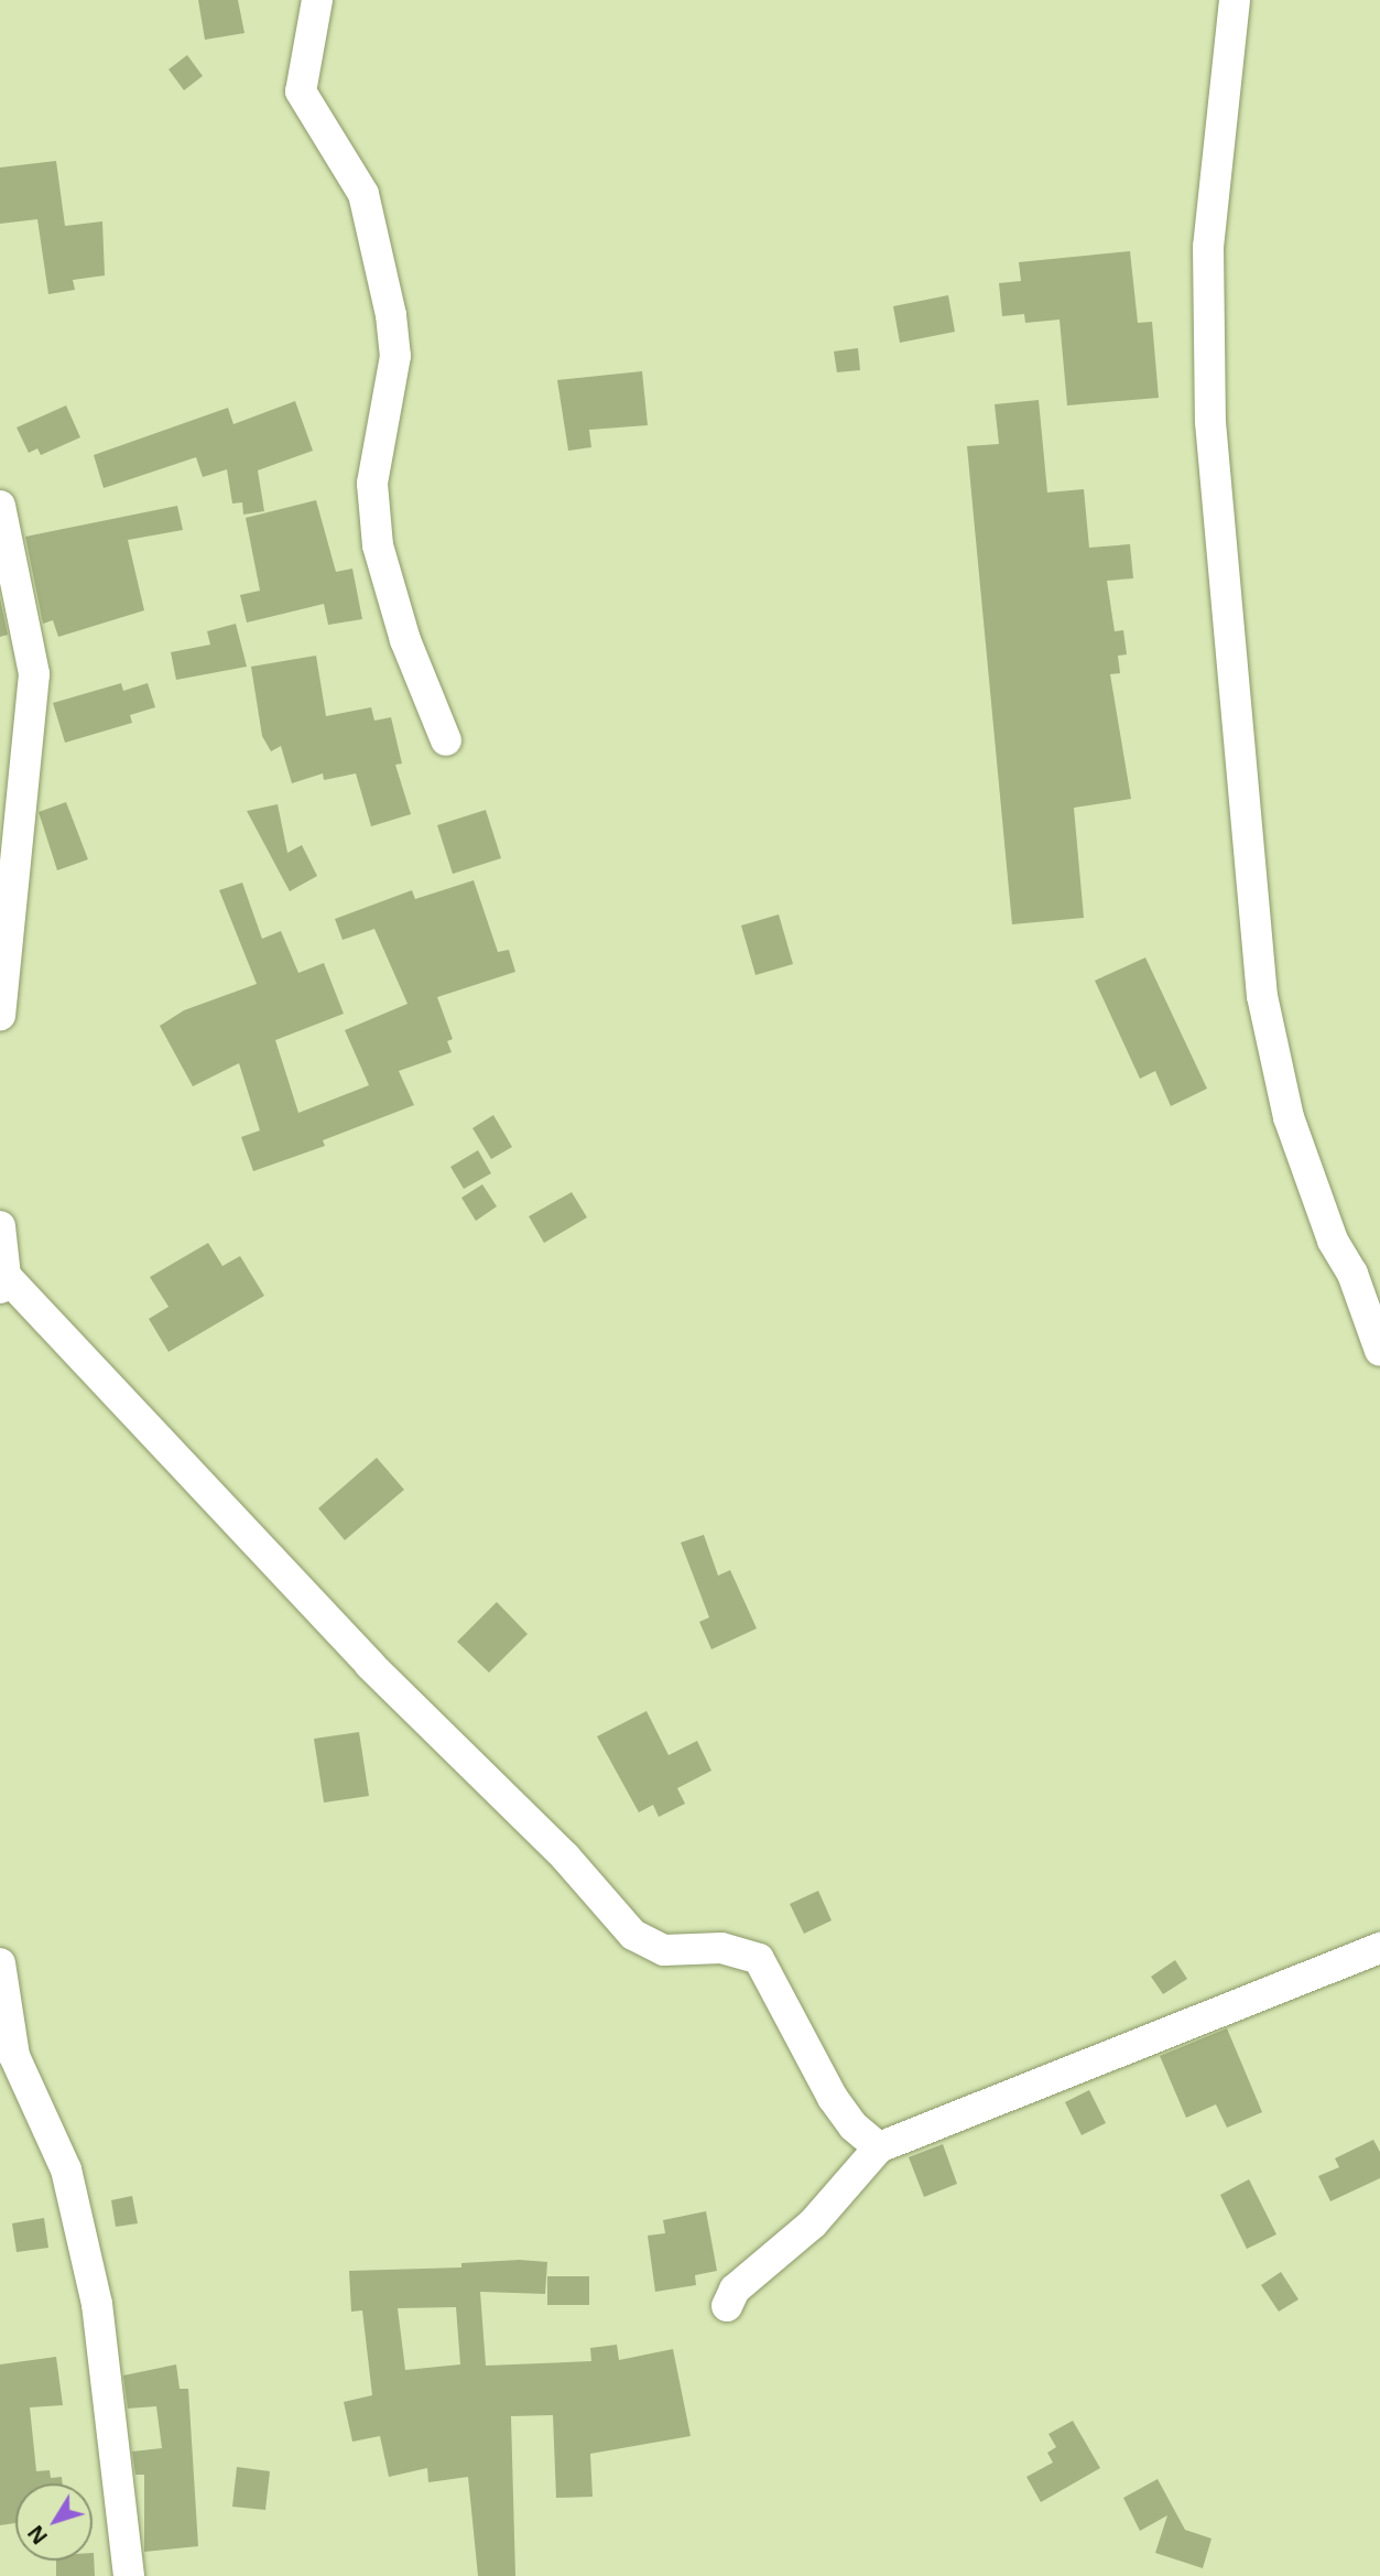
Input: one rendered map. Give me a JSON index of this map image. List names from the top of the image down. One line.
{"north":"bottom left"}
